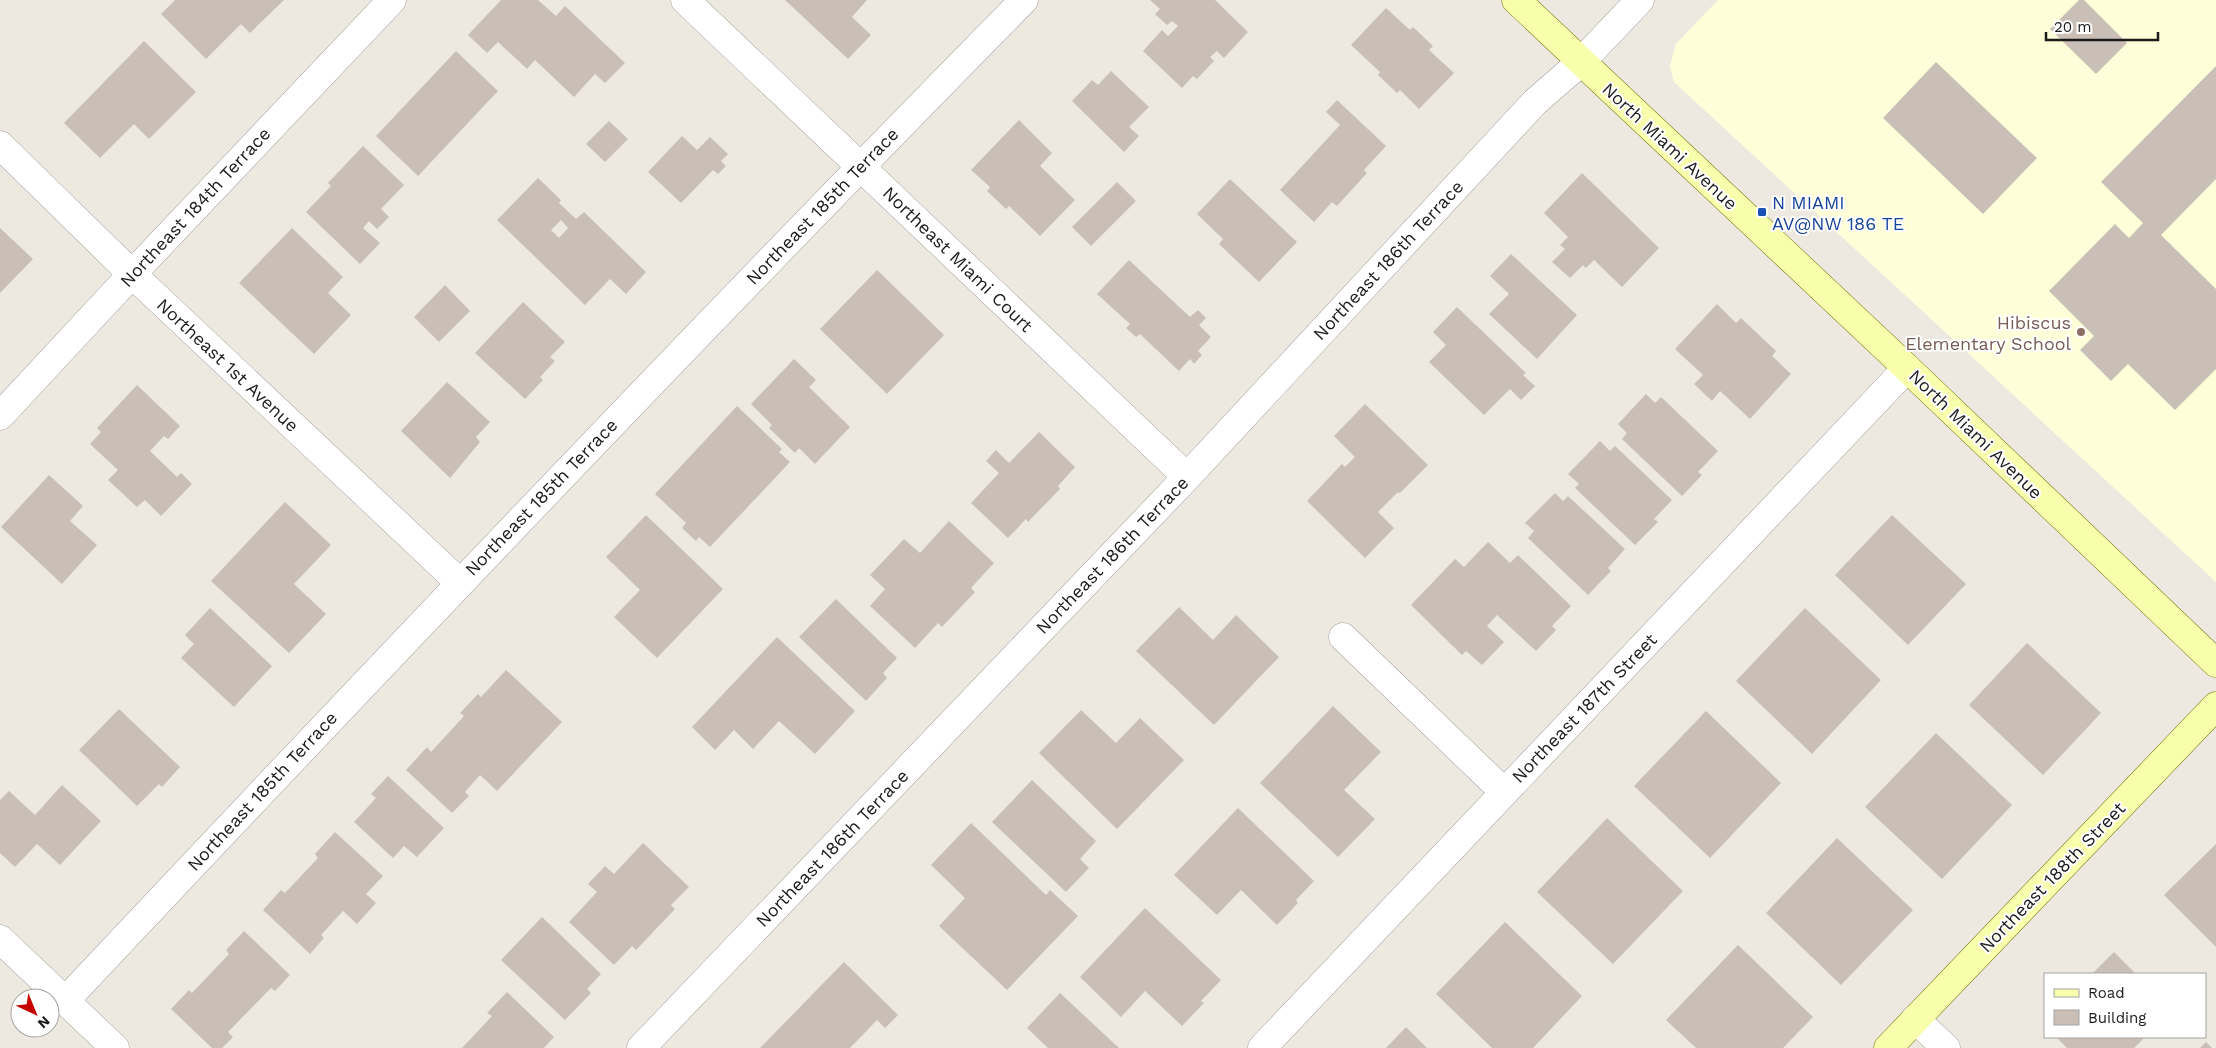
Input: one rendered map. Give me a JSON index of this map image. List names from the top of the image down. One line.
{"streets":{"street":["North Miami Avenue","Northeast 185th Terrace","Northeast 184th Terrace","Northeast Miami Court","Northeast 186th Terrace","Northeast 1st Avenue","Northeast 187th Street","Northeast 188th Street"]},"crossings":[["North Miami Avenue","Northeast 186th Terrace"],["North Miami Avenue","Northeast 187th Street"],["Northeast 185th Terrace","Northeast Miami Court"],["Northeast 185th Terrace","Northeast 1st Avenue"],["Northeast 184th Terrace","Northeast 1st Avenue"],["Northeast Miami Court","Northeast 186th Terrace"]],"places":{"transit":["N MIAMI AV@NW 186 TE"],"other":["Hibiscus Elementary School"]},"legend":["Road","Building"],"scale_bar":"20 m","north":"bottom right"}
